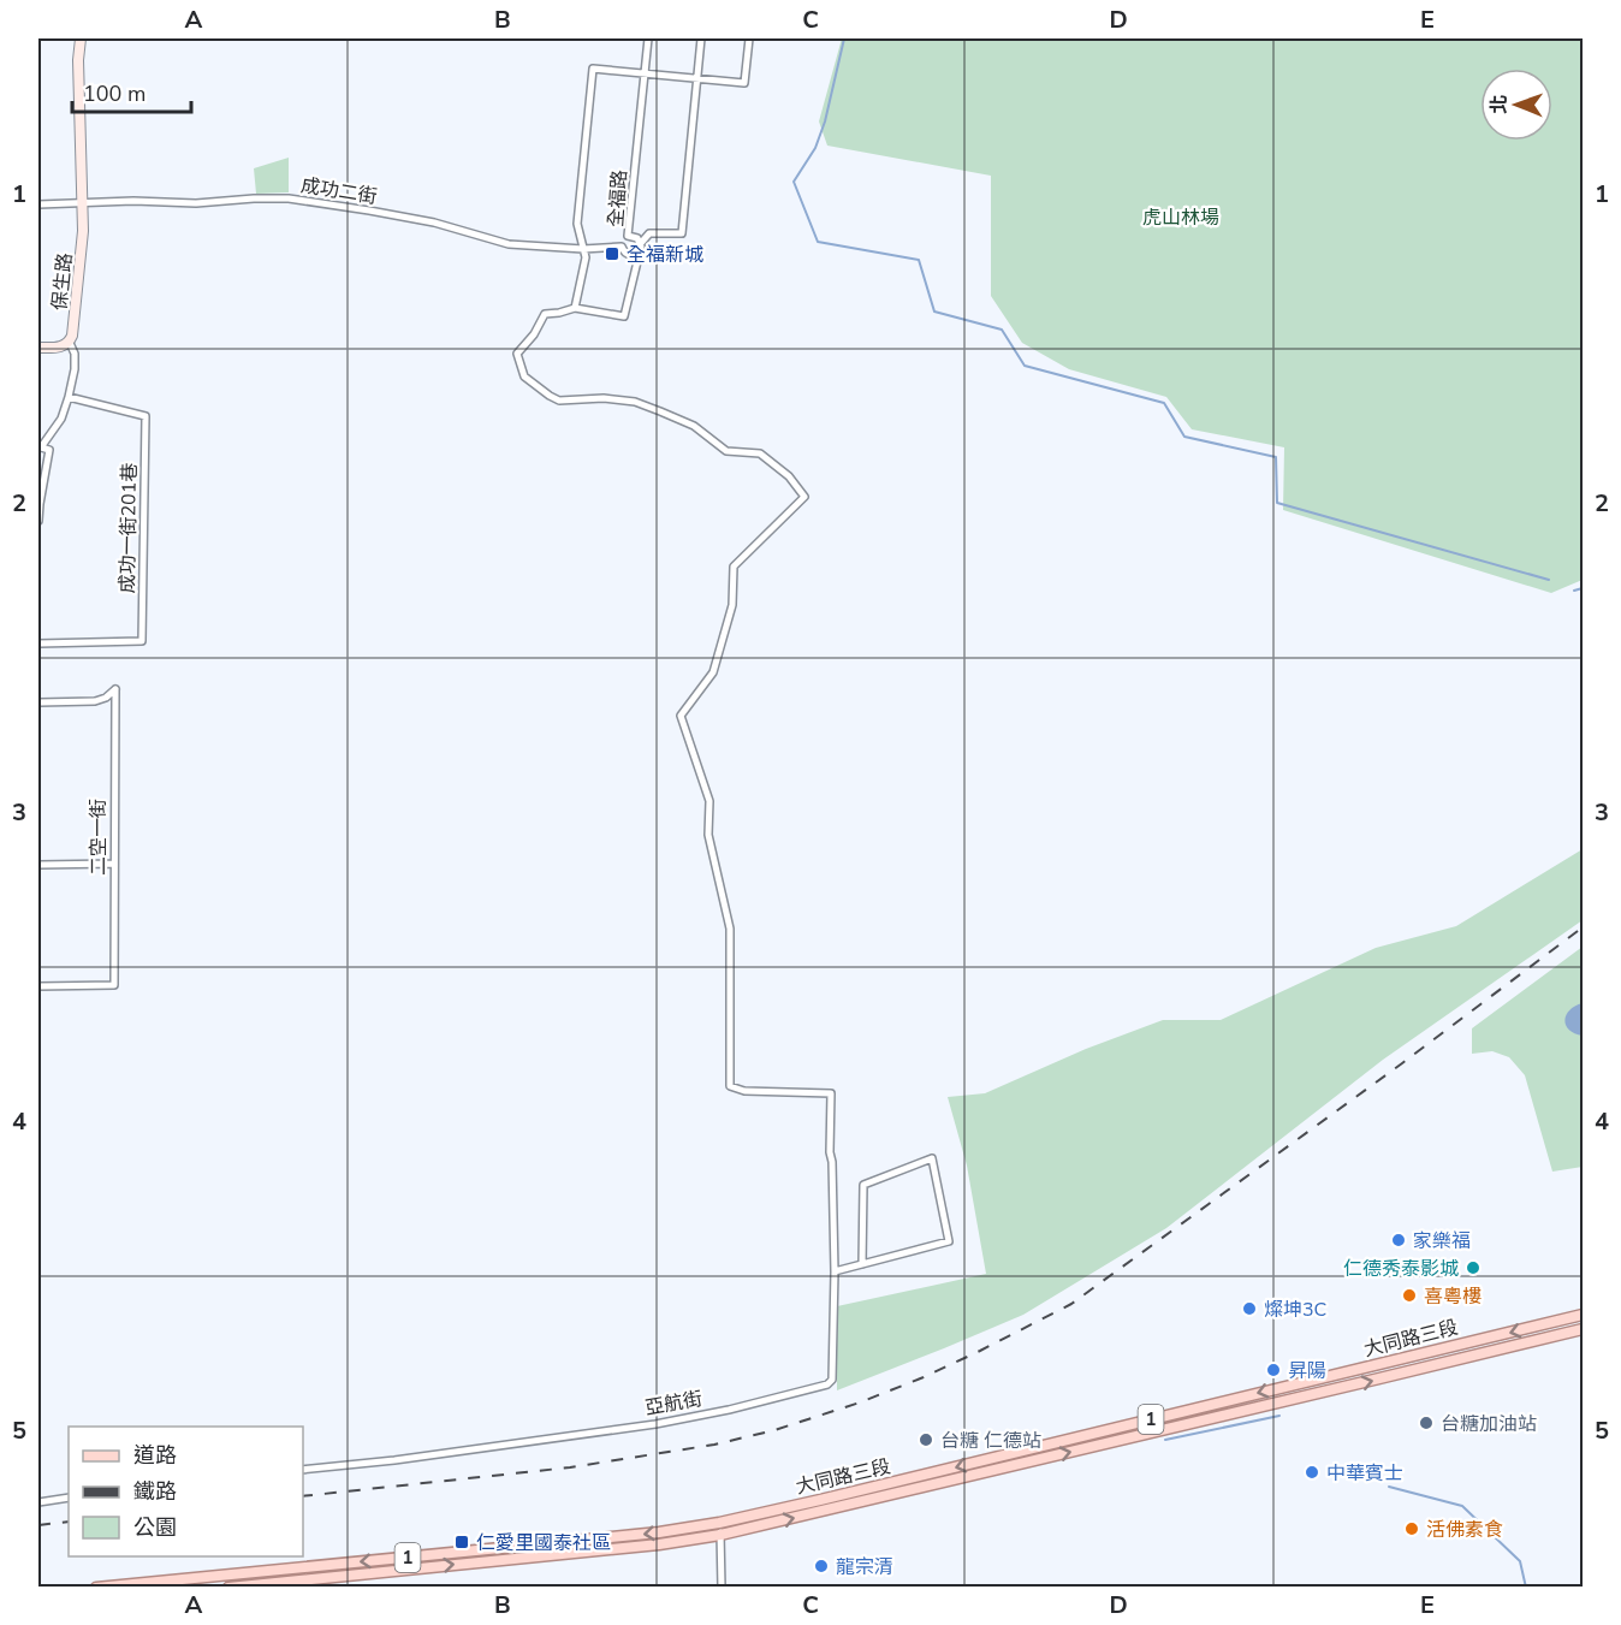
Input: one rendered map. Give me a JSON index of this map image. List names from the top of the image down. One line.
{"streets":{"main road":["大同路三段","1"],"street":["成功二街","全福路","保生路","成功一街201巷","二空一街","亞航街"]},"crossings":[["成功二街","全福路"],["成功二街","保生路"],["全福路","亞航街"],["保生路","成功一街201巷"]],"parks":["虎山林場"],"places":{"transit":["全福新城","仁愛里國泰社區"],"other":["家樂福","仁德秀泰影城","喜粵樓","燦坤3C","昇陽","台糖加油站","台糖 仁德站","中華賓士","活佛素食","龍宗清"]},"legend":["道路","鐵路","公園"],"scale_bar":"100 m","north":"left","grid":{"columns":["A","B","C","D","E"],"rows":["1","2","3","4","5"]}}
